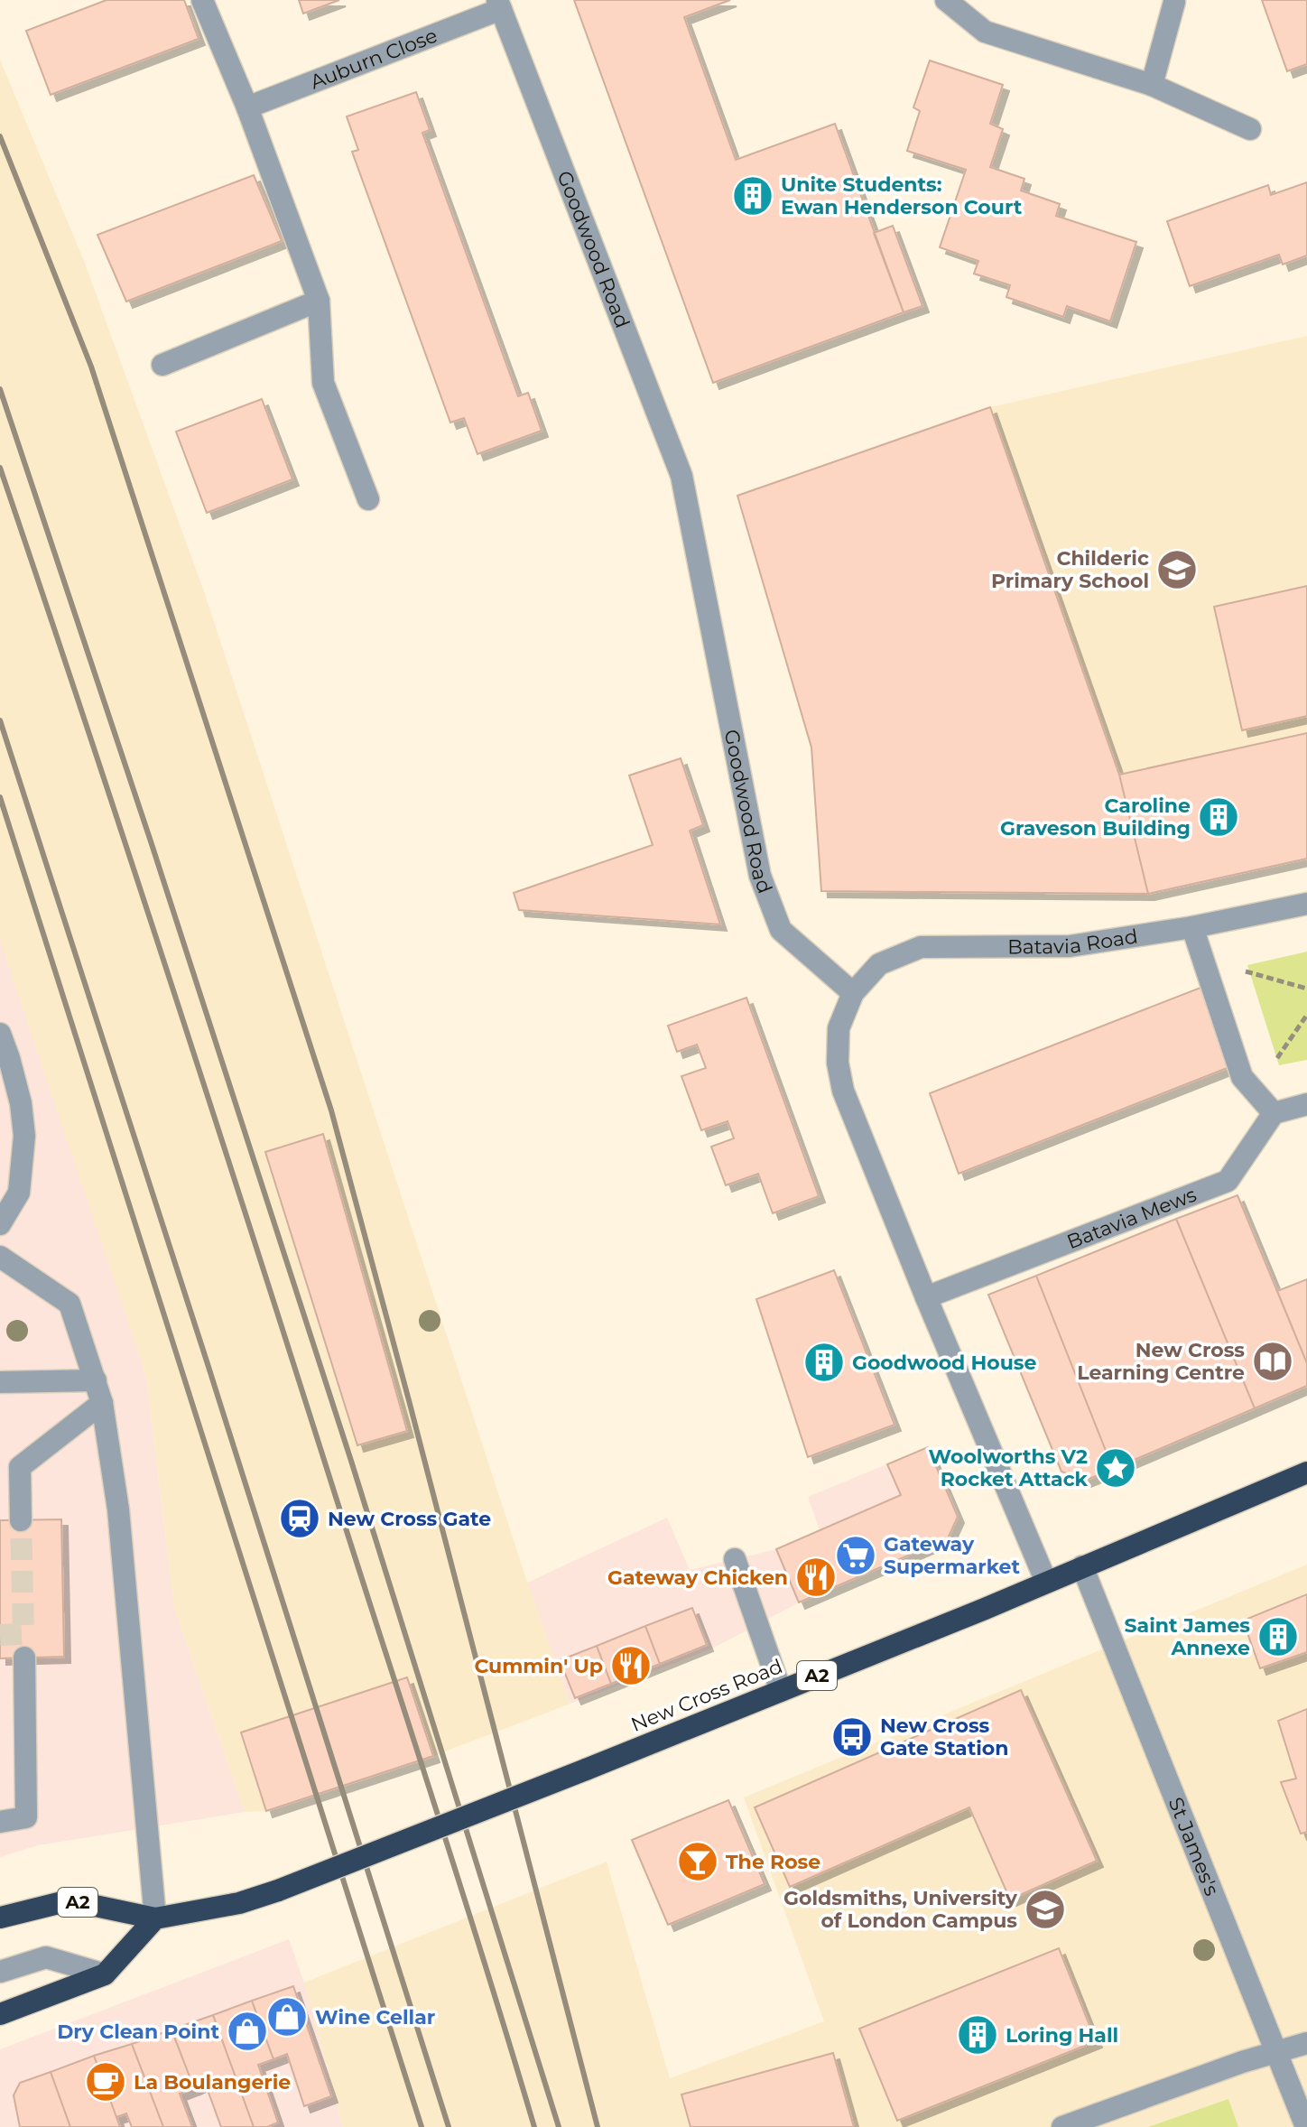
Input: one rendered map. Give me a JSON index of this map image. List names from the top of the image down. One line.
{"streets":{"highway":["A2","New Cross Road"],"street":["Auburn Close","Goodwood Road","Batavia Road","Batavia Mews","St James's"]},"crossings":[["Auburn Close","Goodwood Road"],["Goodwood Road","Batavia Road"],["New Cross Road","St James's"]],"places":{"building":["Unite Students: Ewan Henderson Court","Caroline Graveson Building","Goodwood House","Saint James Annexe","Loring Hall"],"school or university":["Childeric Primary School","Goldsmiths, University of London Campus"],"library":["New Cross Learning Centre"],"place":["Woolworths V2 Rocket Attack"],"station":["New Cross Gate"],"supermarket":["Gateway Supermarket"],"restaurant":["Gateway Chicken","Cummin' Up"],"bus stop":["New Cross Gate Station"],"bar":["The Rose"],"shop":["Wine Cellar","Dry Clean Point"],"cafe":["La Boulangerie"]}}
